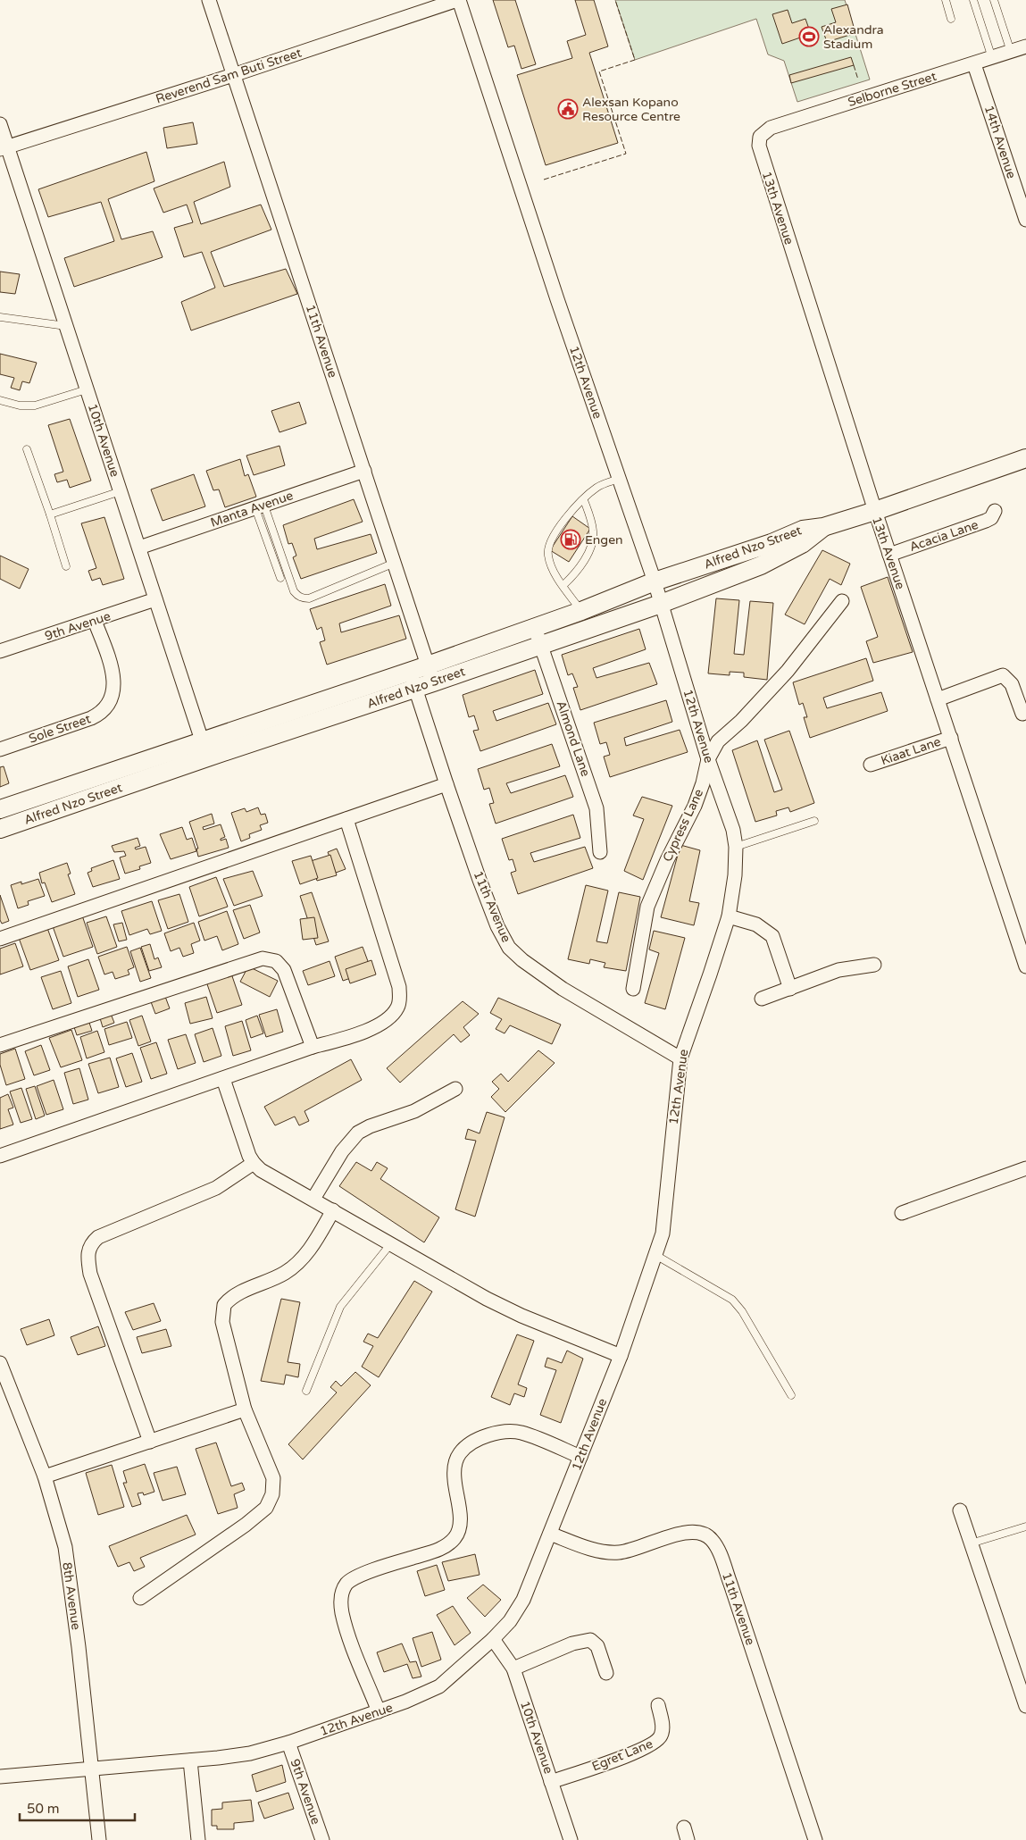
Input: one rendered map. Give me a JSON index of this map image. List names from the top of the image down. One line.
{"streets":{"street":["Reverend Sam Buti Street","Selborne Street","14th Avenue","13th Avenue","11th Avenue","12th Avenue","10th Avenue","Manta Avenue","Acacia Lane","Alfred Nzo Street","9th Avenue","Sole Street","Almond Lane","Kiaat Lane","Cypress Lane","8th Avenue","Egret Lane"]},"crossings":[["Reverend Sam Buti Street","11th Avenue"],["Reverend Sam Buti Street","12th Avenue"],["Reverend Sam Buti Street","10th Avenue"],["Selborne Street","14th Avenue"],["Selborne Street","13th Avenue"],["13th Avenue","Acacia Lane"],["13th Avenue","Alfred Nzo Street"],["13th Avenue","Kiaat Lane"],["11th Avenue","12th Avenue"],["11th Avenue","Manta Avenue"],["11th Avenue","Alfred Nzo Street"],["12th Avenue","10th Avenue"],["12th Avenue","Alfred Nzo Street"],["12th Avenue","9th Avenue"],["12th Avenue","Cypress Lane"],["12th Avenue","8th Avenue"],["10th Avenue","Manta Avenue"],["10th Avenue","Alfred Nzo Street"],["10th Avenue","9th Avenue"],["10th Avenue","Egret Lane"],["Alfred Nzo Street","Almond Lane"],["9th Avenue","Sole Street"]],"places":{"sports":["Alexandra Stadium"],"public building":["Alexsan Kopano Resource Centre"],"fuel station":["Engen"]},"scale_bar":"50 m"}
